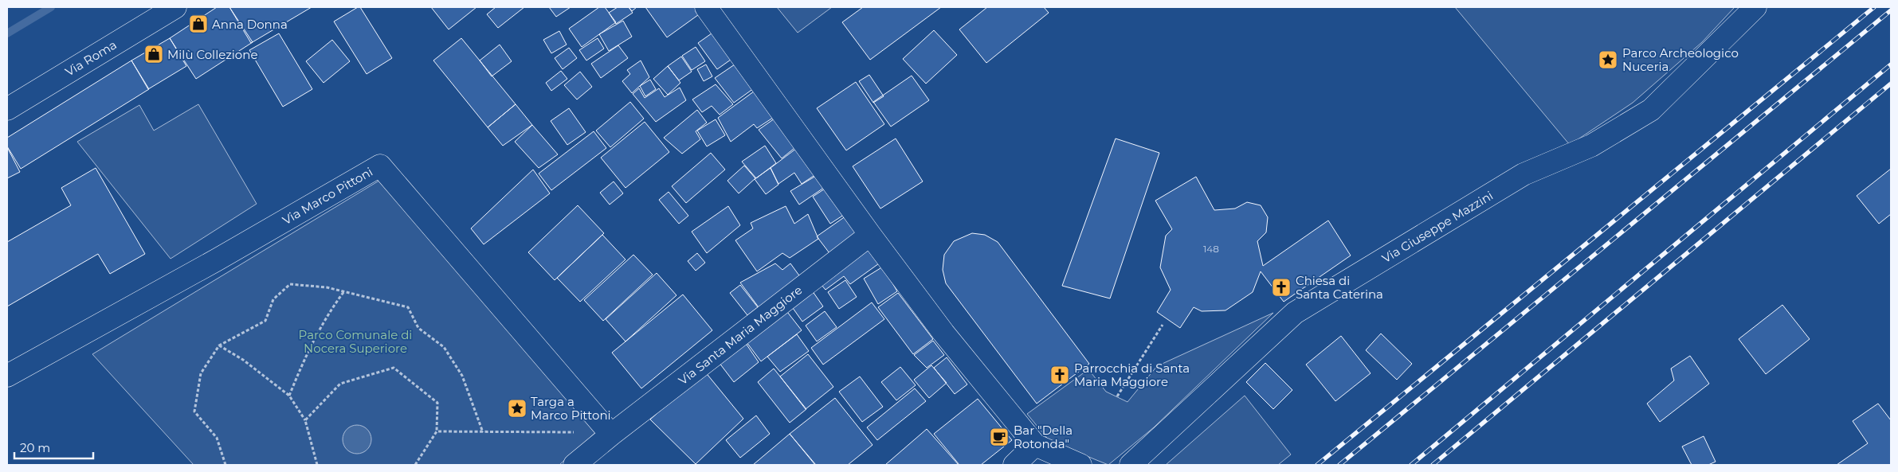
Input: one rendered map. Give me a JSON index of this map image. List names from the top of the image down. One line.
{"streets":{"street":["Via Roma","Via Marco Pittoni","Via Giuseppe Mazzini","Via Santa Maria Maggiore"]},"crossings":[["Via Marco Pittoni","Via Santa Maria Maggiore"]],"parks":["Parco Comunale di Nocera Superiore"],"places":{"shop":["Anna Donna","Milù Collezione"],"place":["Parco Archeologico Nuceria","Targa a Marco Pittoni"],"church":["Chiesa di Santa Caterina","Parrocchia di Santa Maria Maggiore"],"cafe":["Bar \"Della Rotonda\""]},"house_numbers":["148"],"scale_bar":"20 m"}
